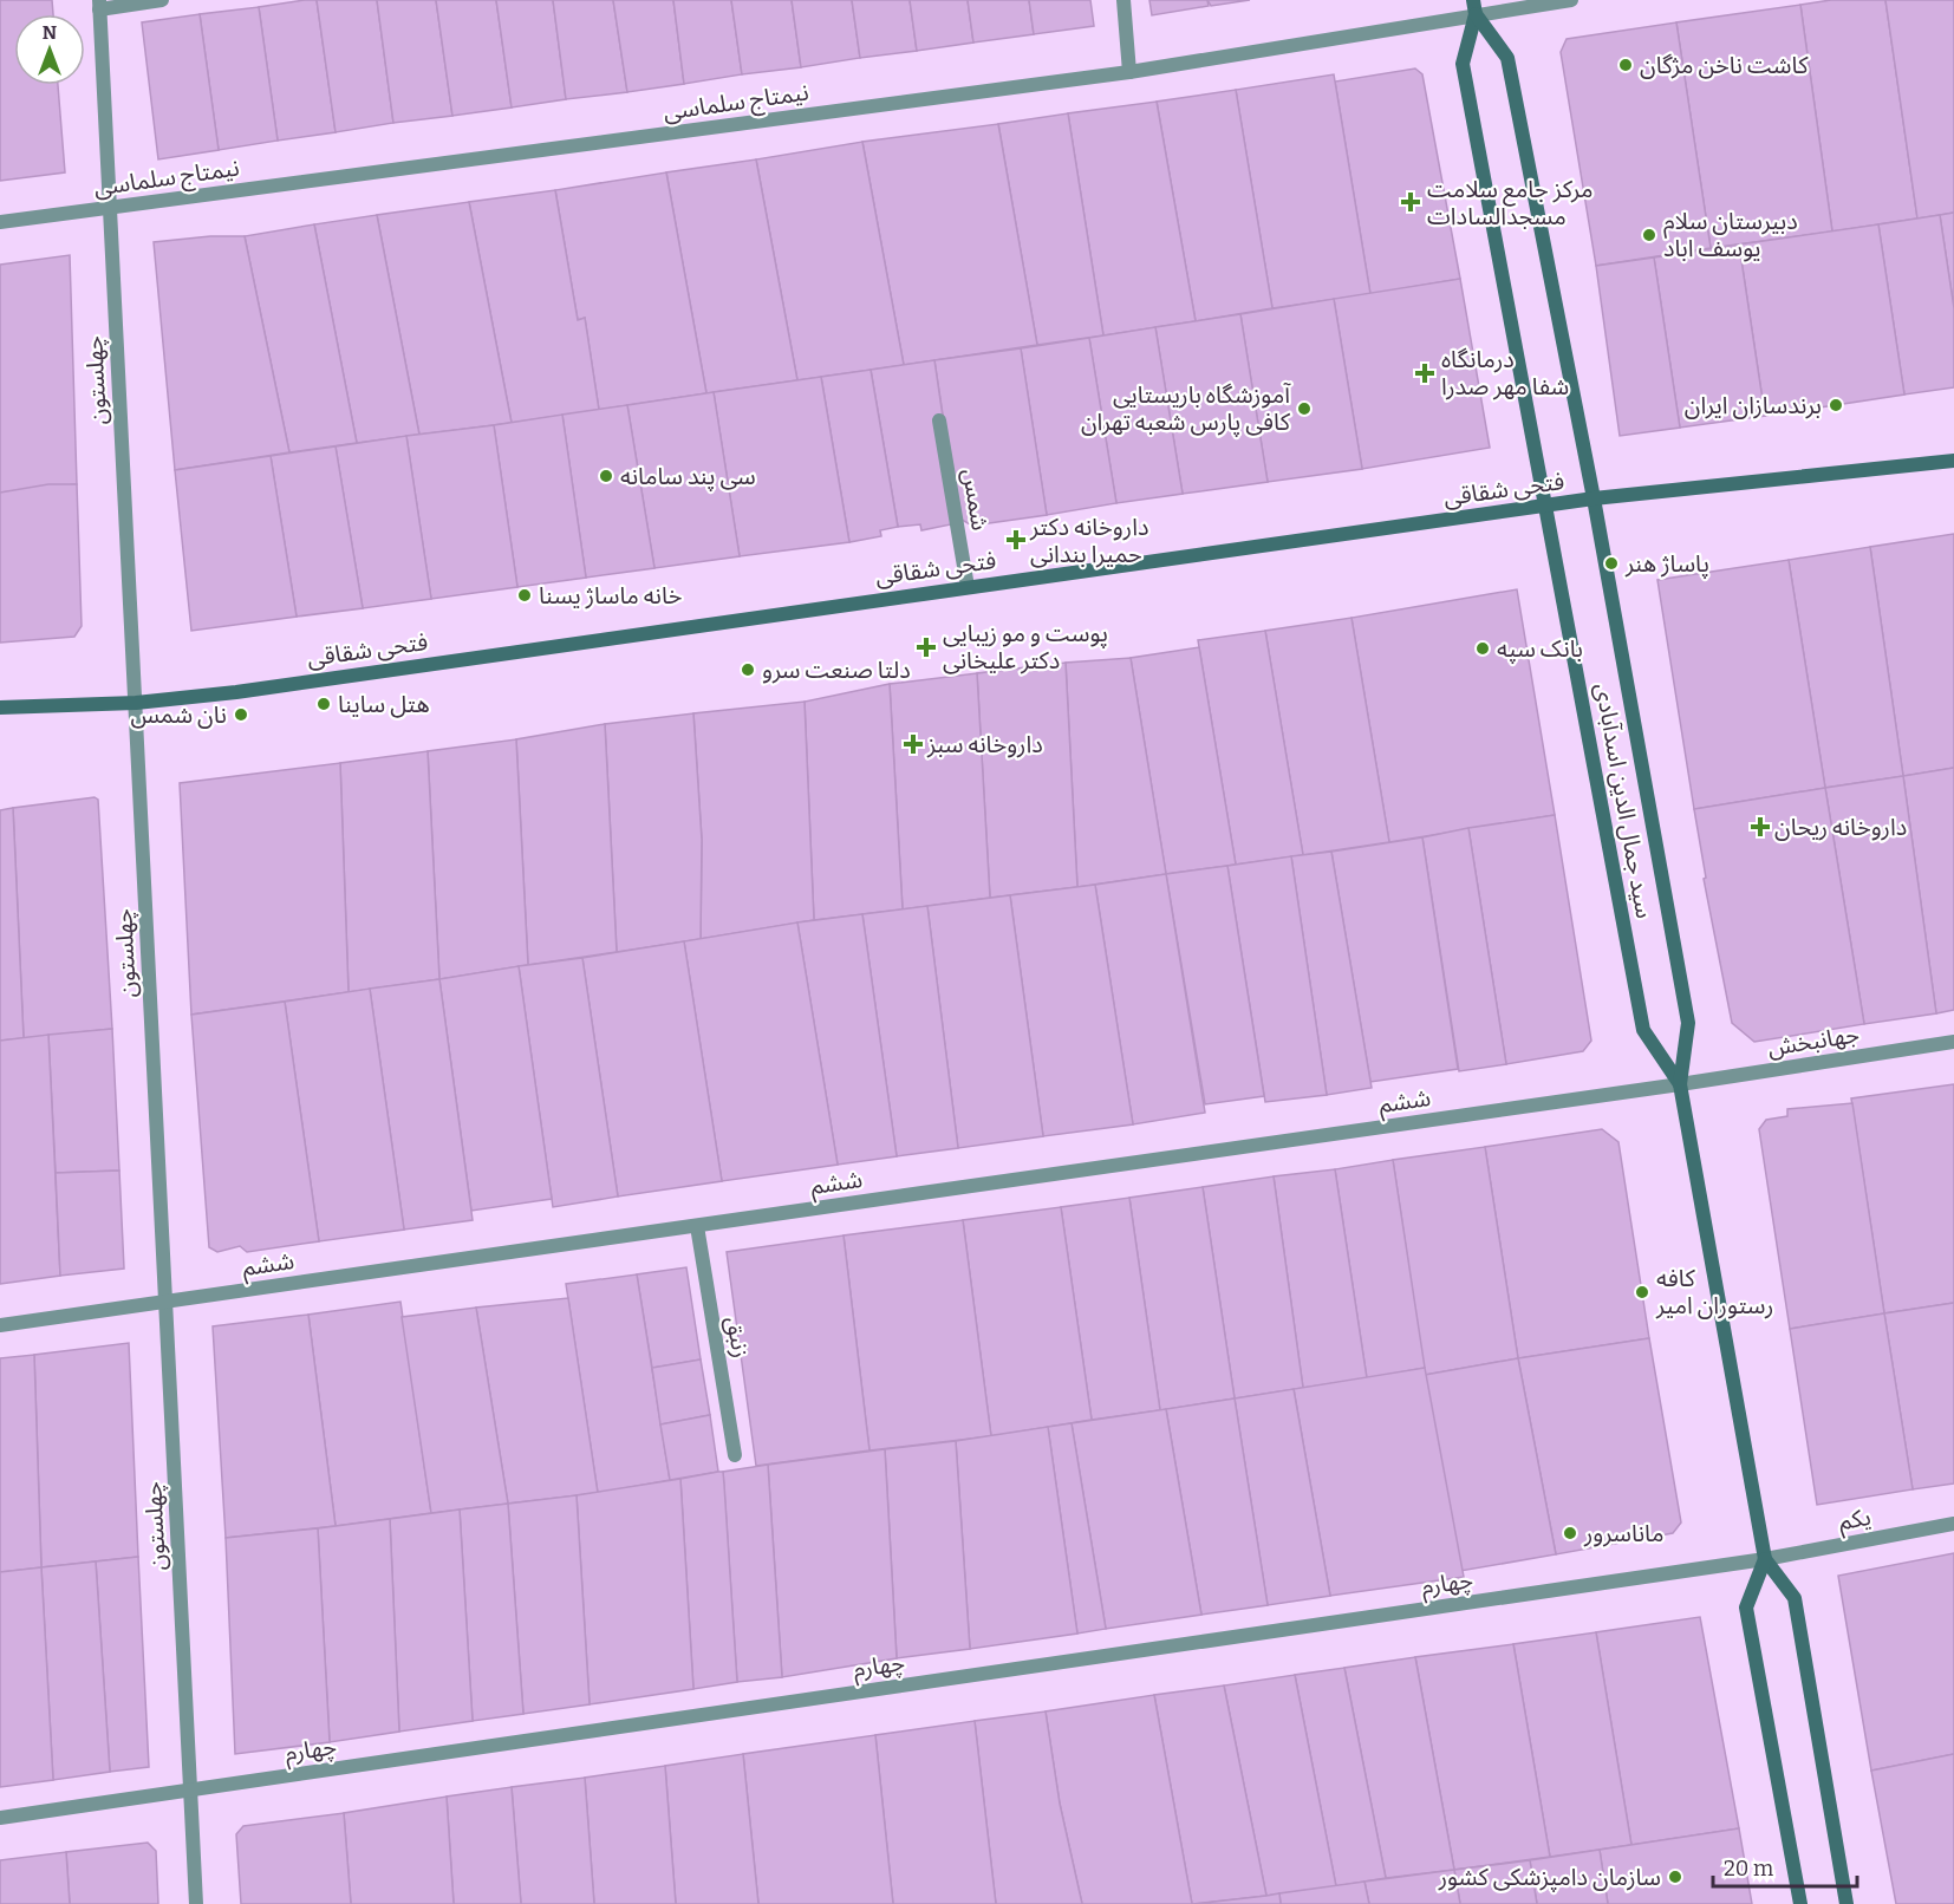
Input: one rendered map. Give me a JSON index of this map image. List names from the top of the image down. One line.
{"streets":{"main road":["فتحی شقاقی","سید جمال الدین اسدآبادی"],"street":["نیمتاج سلماسی","چهلستون","شمس","جهانبخش","ششم","زنبق","یکم","چهارم"]},"crossings":[["نیمتاج سلماسی","چهلستون"],["نیمتاج سلماسی","سید جمال الدین اسدآبادی"],["چهلستون","فتحی شقاقی"],["چهلستون","ششم"],["چهلستون","چهارم"],["فتحی شقاقی","شمس"],["فتحی شقاقی","سید جمال الدین اسدآبادی"],["سید جمال الدین اسدآبادی","جهانبخش"],["سید جمال الدین اسدآبادی","ششم"],["سید جمال الدین اسدآبادی","یکم"],["سید جمال الدین اسدآبادی","چهارم"],["جهانبخش","ششم"],["ششم","زنبق"],["یکم","چهارم"]],"places":{"other":["کاشت ناخن مژگان","دبیرستان سلام یوسف اباد","برندسازان ایران","آموزشگاه باریستایی کافی پارس شعبه تهران","سی پند سامانه","پاساژ هنر","خانه ماساژ یسنا","بانک سپه","دلتا صنعت سرو","هتل ساینا","نان شمس","کافه رستوران امیر","ماناسرور","سازمان دامپزشکی کشور"],"health":["مرکز جامع سلامت مسجدالسادات","درمانگاه شفا مهر صدرا","داروخانه دکتر حمیرا بندانی","پوست و مو زیبایی دکتر علیخانی","داروخانه سبز","داروخانه ریحان"]},"scale_bar":"20 m","north":"top"}
